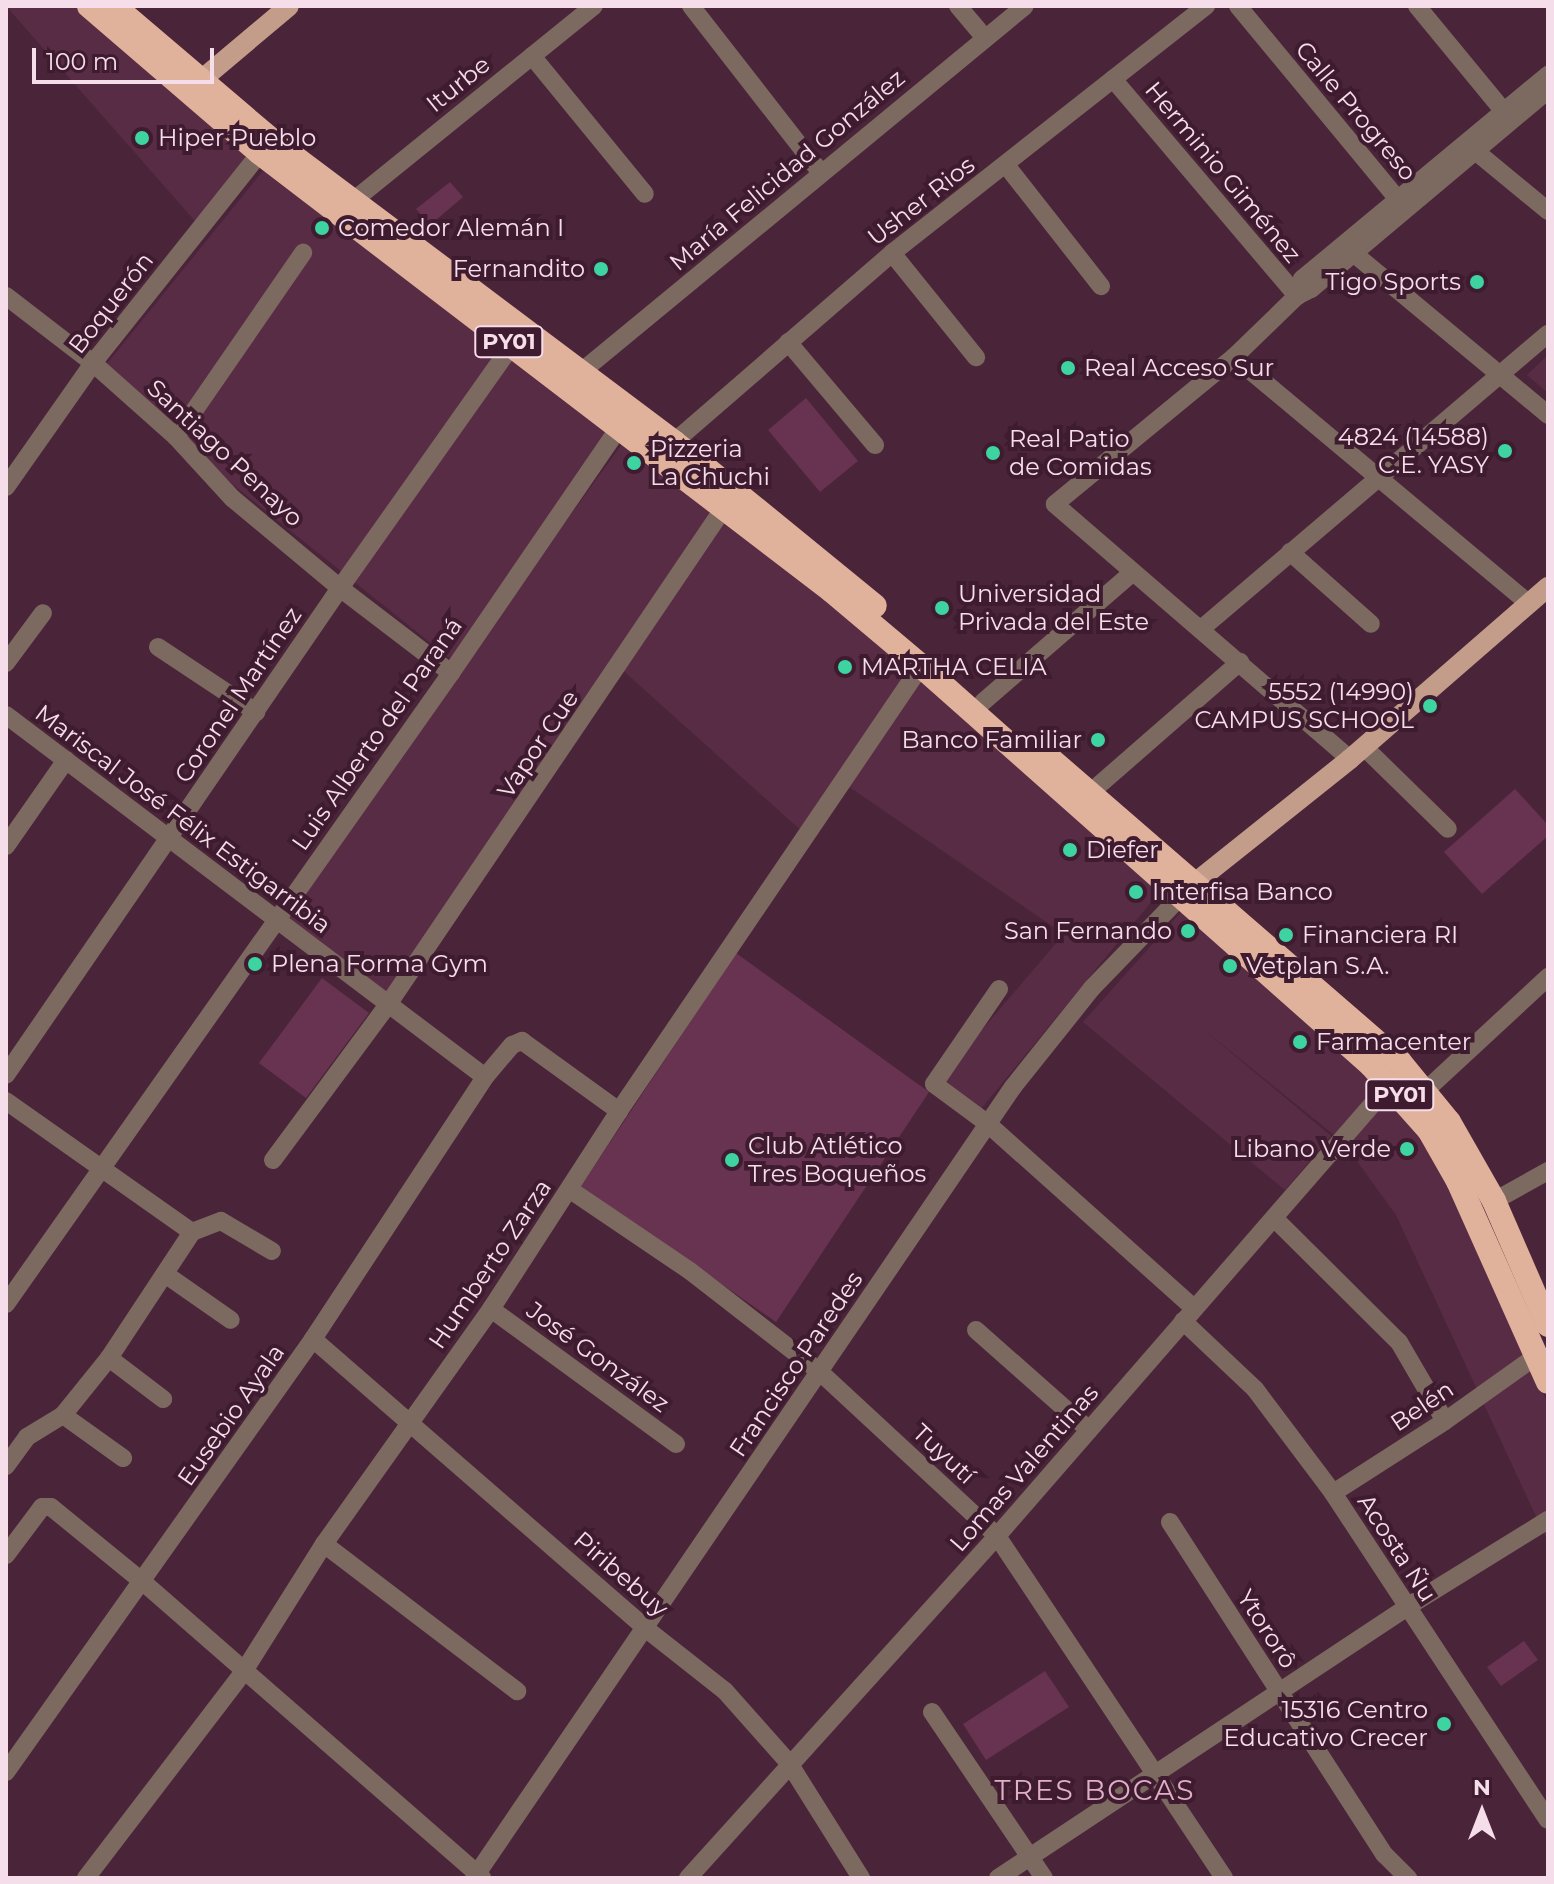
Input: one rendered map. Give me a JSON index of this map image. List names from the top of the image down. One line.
{"streets":{"highway":["PY01"],"street":["Iturbe","Calle Progreso","María Felicidad González","Herminio Giménez","Usher Rios","Boquerón","Santiago Penayo","Coronel Martínez","Luis Alberto del Paraná","Vapor Cue","Mariscal José Félix Estigarribia","Humberto Zarza","José González","Francisco Paredes","Belén","Eusebio Ayala","Tuyutí","Lomas Valentinas","Acosta Ñu","Piribebuy","Ytororô"]},"crossings":[["Iturbe","PY01"],["María Felicidad González","PY01"],["Herminio Giménez","Usher Rios"],["Usher Rios","PY01"],["Boquerón","PY01"],["Boquerón","Santiago Penayo"],["PY01","Coronel Martínez"],["PY01","Luis Alberto del Paraná"],["PY01","Vapor Cue"],["PY01","Humberto Zarza"],["PY01","Francisco Paredes"],["PY01","Belén"],["PY01","Lomas Valentinas"],["Santiago Penayo","Coronel Martínez"],["Santiago Penayo","Luis Alberto del Paraná"],["Coronel Martínez","Mariscal José Félix Estigarribia"],["Luis Alberto del Paraná","Mariscal José Félix Estigarribia"],["Vapor Cue","Mariscal José Félix Estigarribia"],["Mariscal José Félix Estigarribia","Eusebio Ayala"],["Humberto Zarza","José González"],["Humberto Zarza","Tuyutí"],["Humberto Zarza","Piribebuy"],["Francisco Paredes","Tuyutí"],["Francisco Paredes","Acosta Ñu"],["Francisco Paredes","Piribebuy"],["Belén","Acosta Ñu"],["Eusebio Ayala","Piribebuy"],["Tuyutí","Lomas Valentinas"],["Lomas Valentinas","Acosta Ñu"],["Lomas Valentinas","Piribebuy"]],"districts":["TRES BOCAS"],"places":["Hiper Pueblo","Comedor Alemán I","Fernandito","Tigo Sports","Real Acceso Sur","4824 (14588) C.E. YASY","Real Patio de Comidas","Pizzeria La Chuchi","Universidad Privada del Este","MARTHA CELIA","5552 (14990) CAMPUS SCHOOL","Banco Familiar","Diefer","Interfisa Banco","San Fernando","Financiera RI","Plena Forma Gym","Vetplan S.A.","Farmacenter","Libano Verde","Club Atlético Tres Boqueños","15316 Centro Educativo Crecer"],"scale_bar":"100 m","north":"top"}
